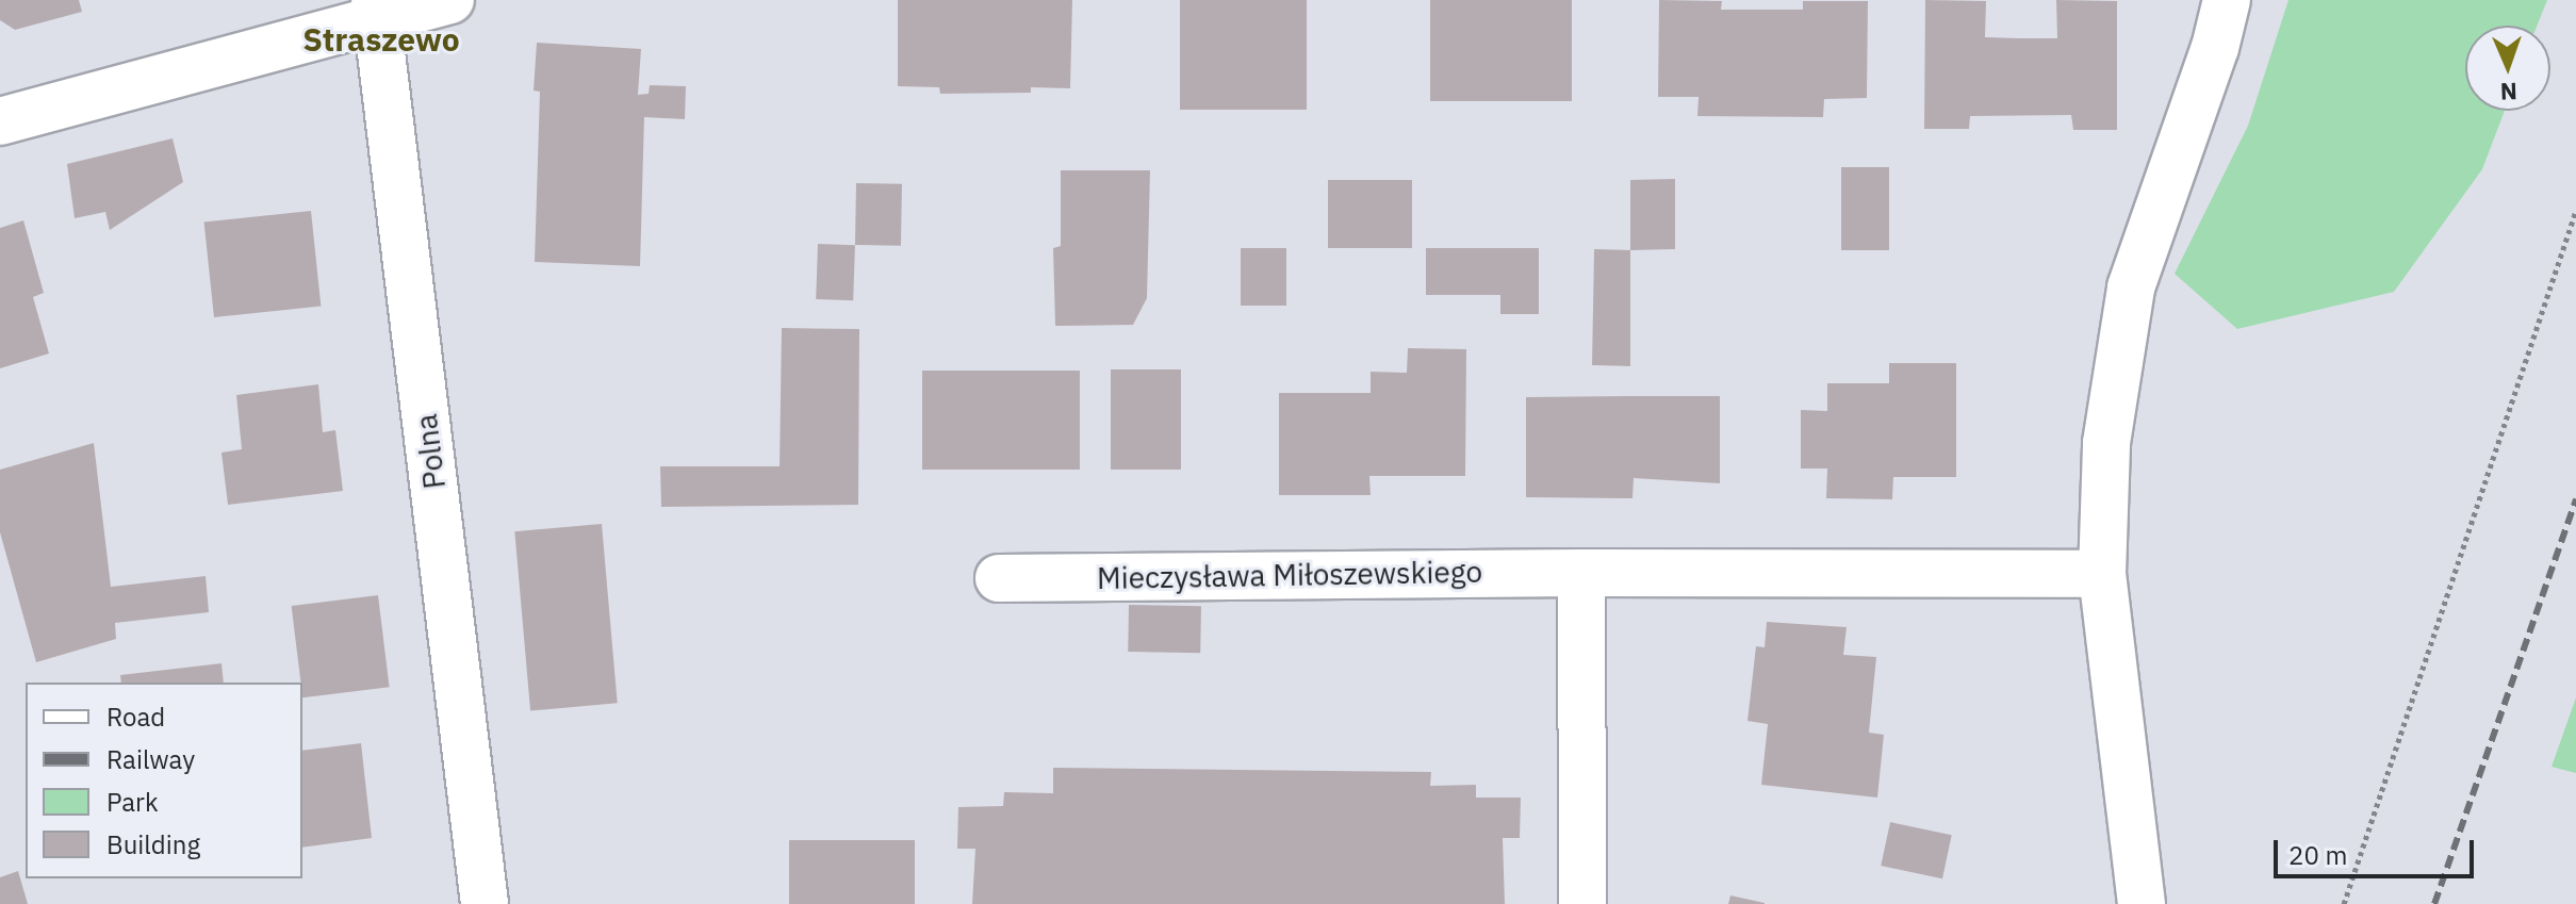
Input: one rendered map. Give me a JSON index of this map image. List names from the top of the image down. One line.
{"streets":{"street":["Polna","Mieczysława Miłoszewskiego"]},"districts":["Straszewo"],"legend":["Road","Railway","Park","Building"],"scale_bar":"20 m","north":"bottom"}
